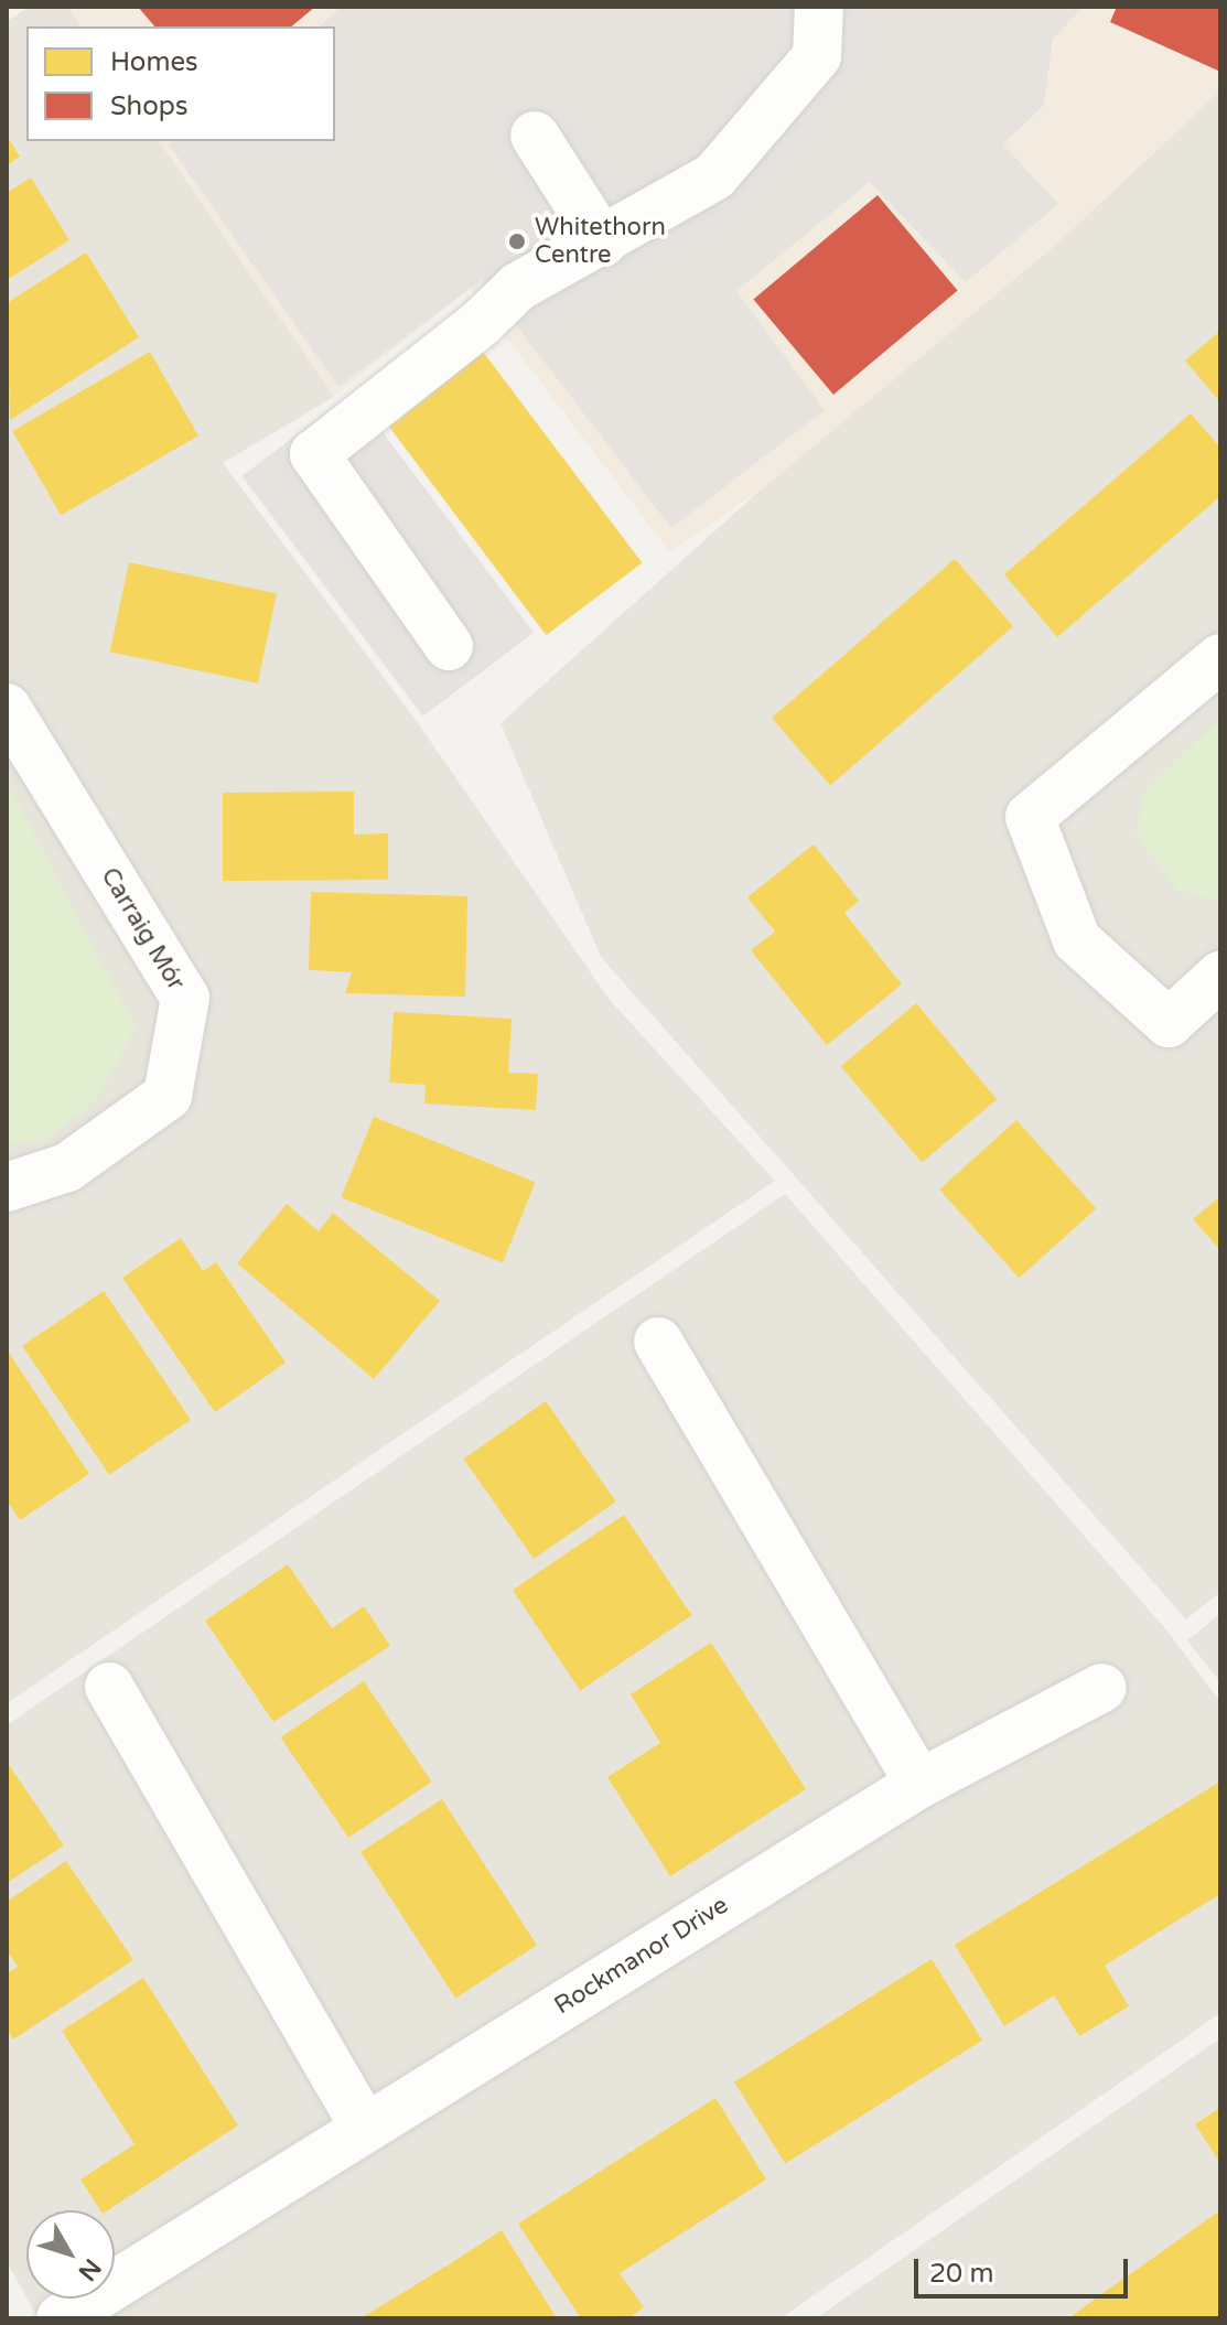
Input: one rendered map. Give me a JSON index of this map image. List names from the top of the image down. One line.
{"streets":{"street":["Carraig Mór","Rockmanor Drive"]},"places":["Whitethorn Centre"],"legend":["Homes","Shops"],"scale_bar":"20 m","north":"bottom right"}
